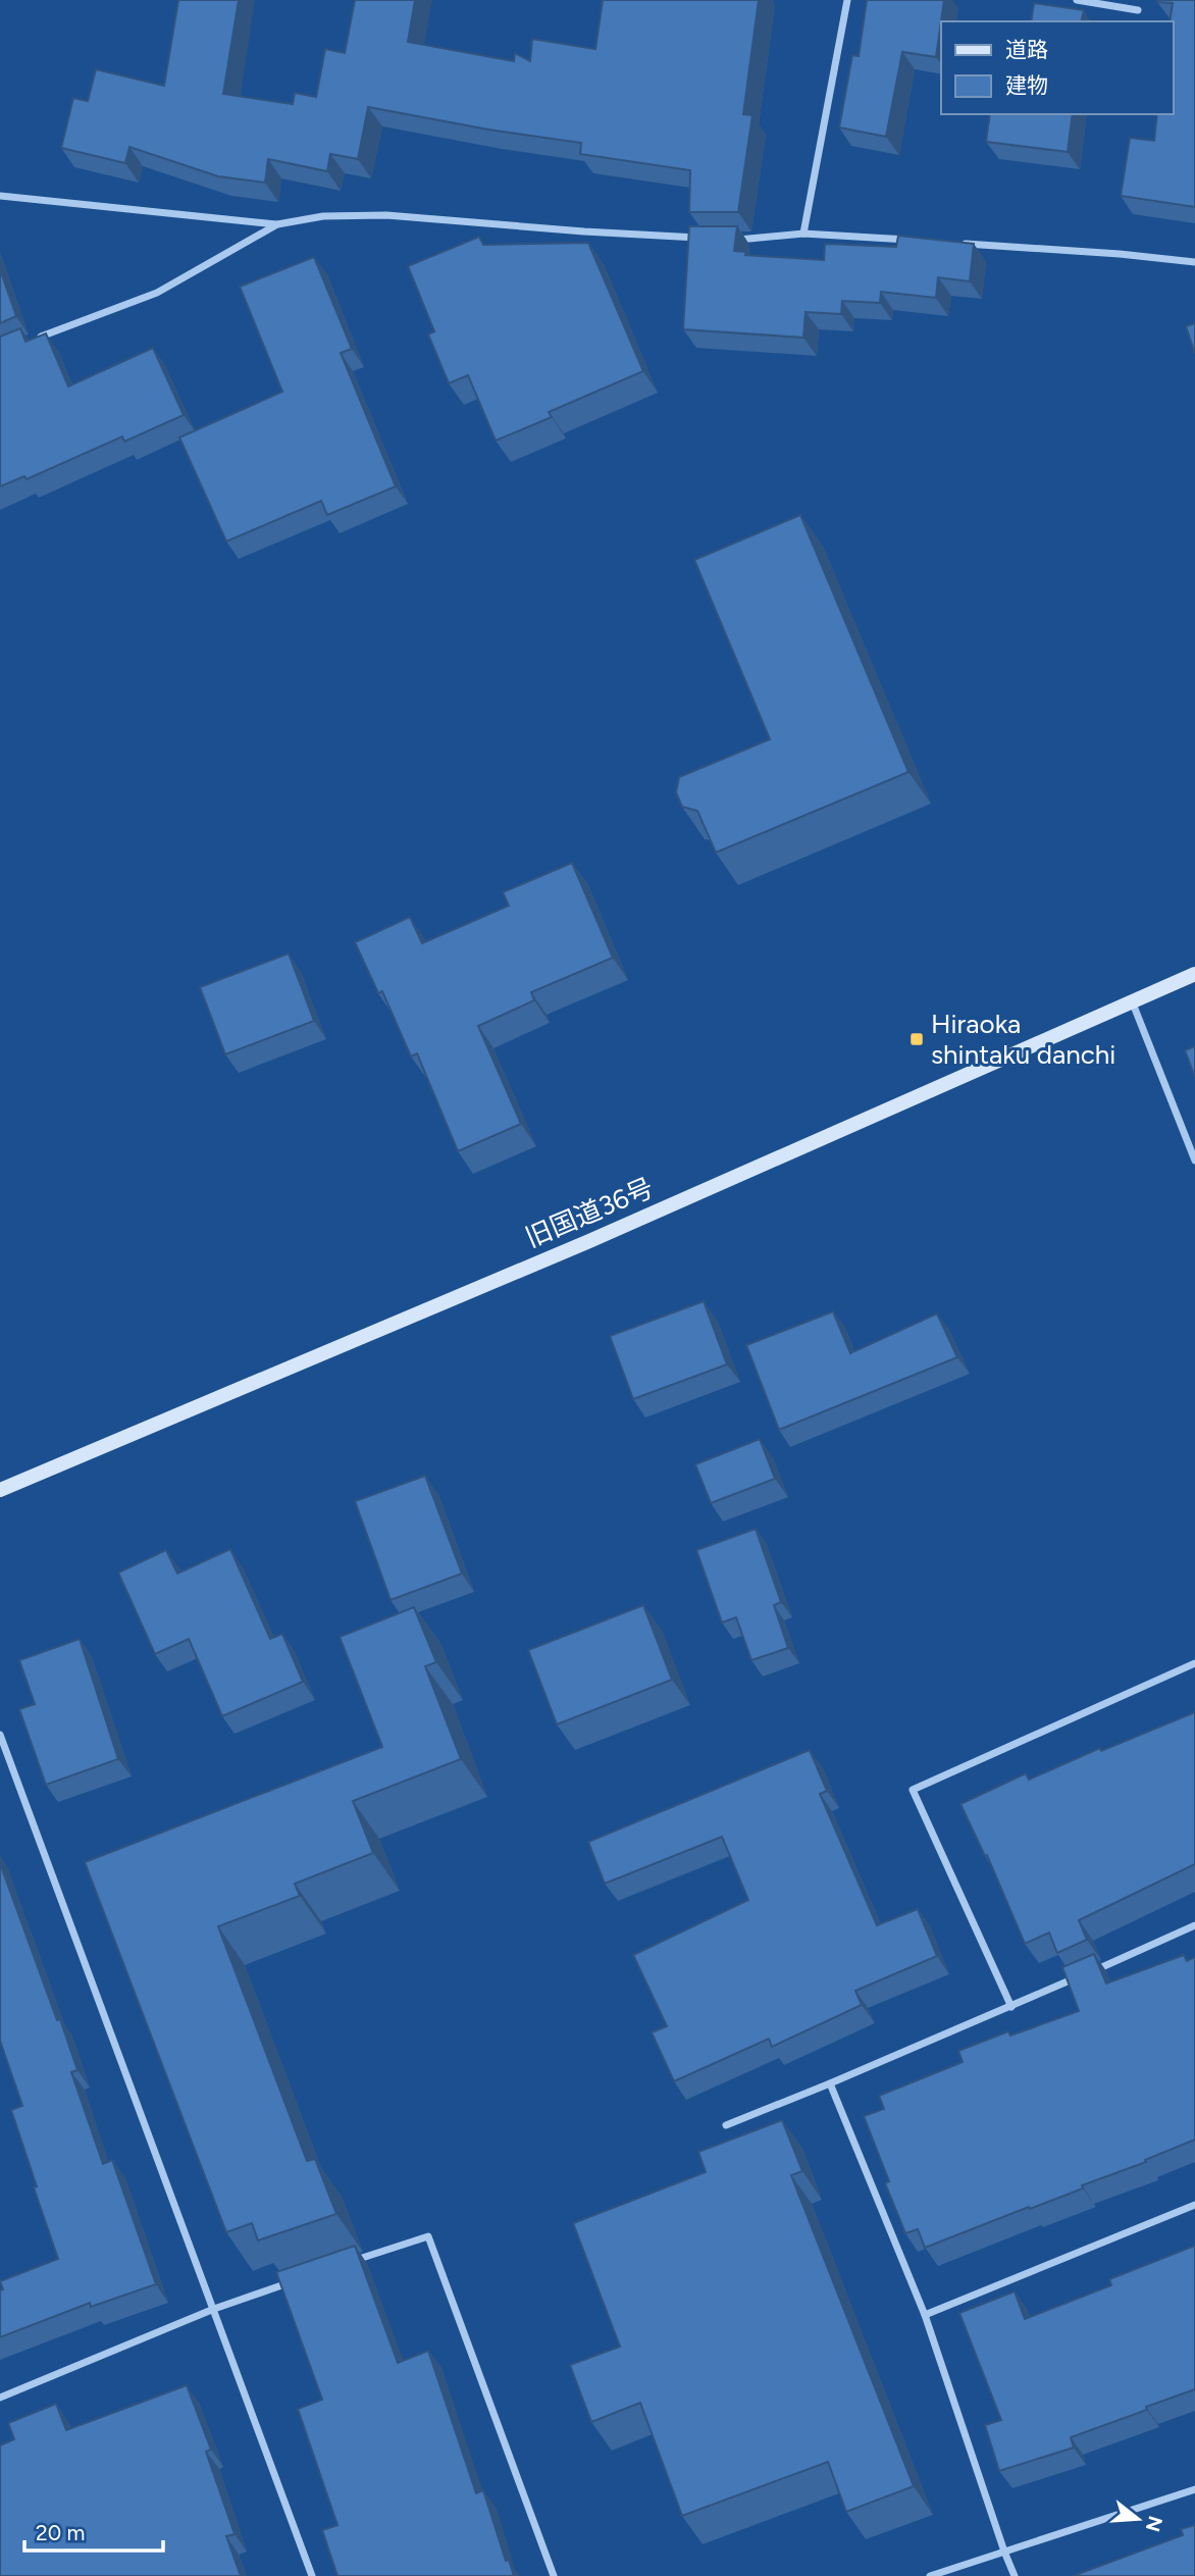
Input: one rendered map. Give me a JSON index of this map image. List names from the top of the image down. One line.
{"streets":{"street":["旧国道36号"]},"places":{"transit":["Hiraoka shintaku danchi"]},"legend":["道路","建物"],"scale_bar":"20 m","north":"right"}
